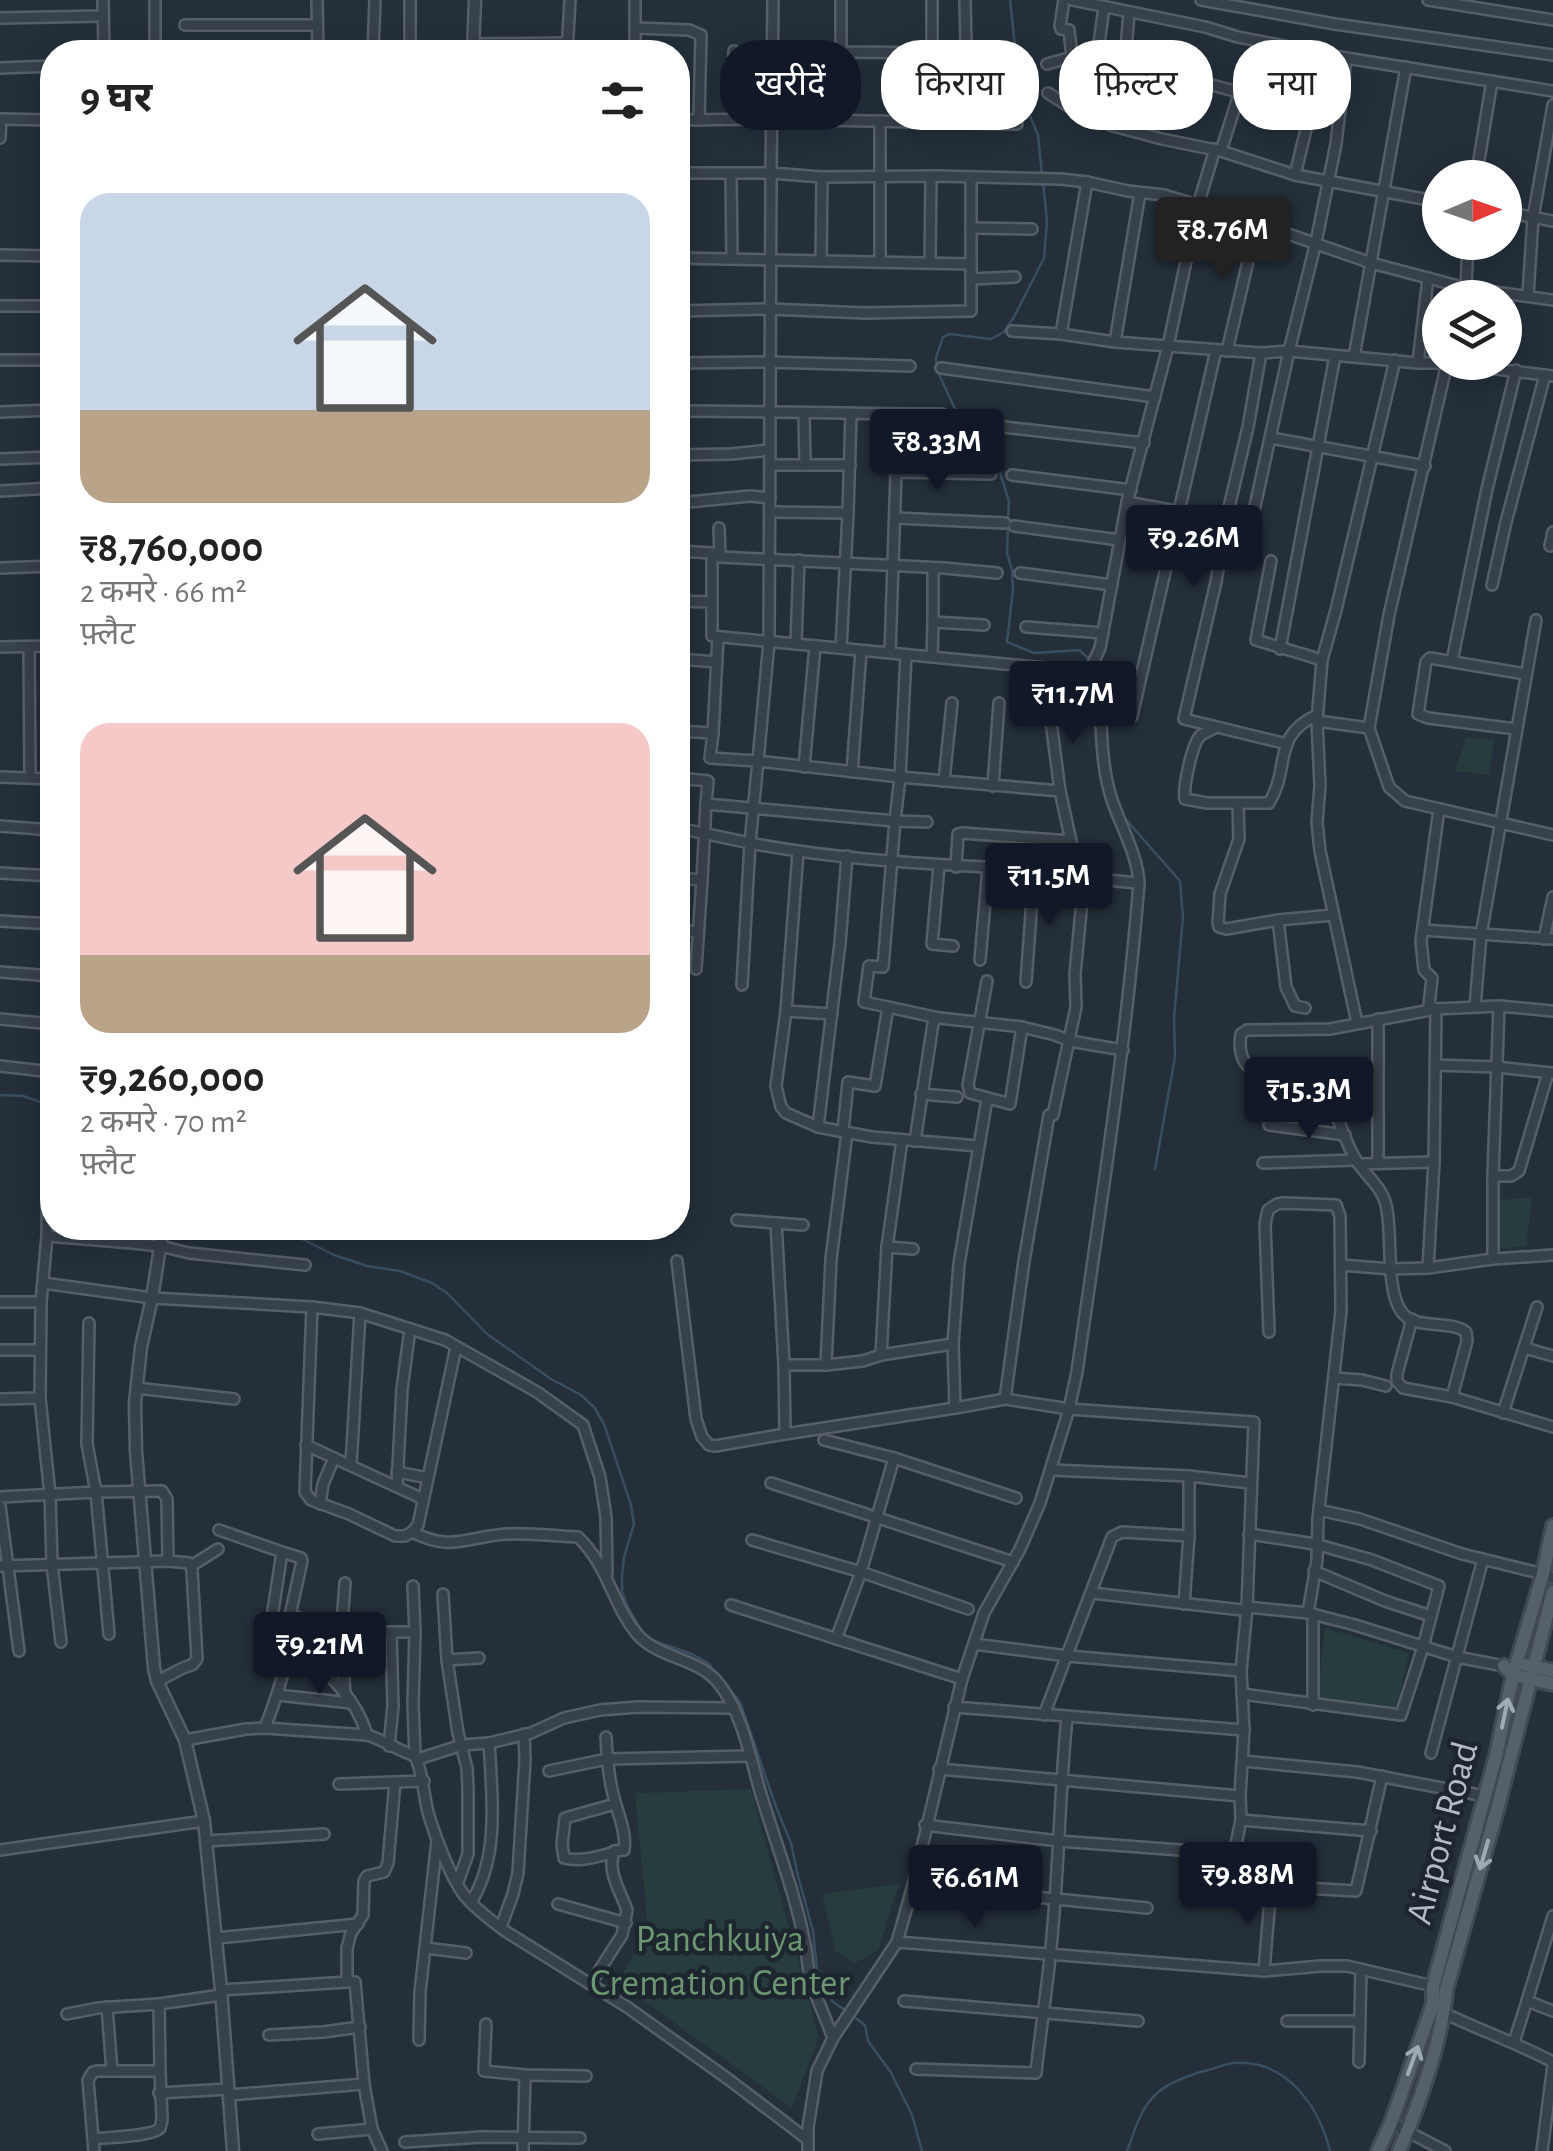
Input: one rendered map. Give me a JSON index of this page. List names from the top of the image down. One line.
{"streets":{"main road":["Airport Road"]},"parks":["Panchkuiya Cremation Center"],"north":"right","page":{"chip":["खरीदें","किराया","फ़िल्टर","नया"],"heading":"9 घर","list":[{"name":"₹8,760,000","note":"2 कमरे · 66 m² · फ़्लैट"},{"name":"₹9,260,000","note":"2 कमरे · 70 m² · फ़्लैट"}],"price":["₹8.76M","₹8.33M","₹9.26M","₹11.7M","₹11.5M","₹15.3M","₹9.21M","₹9.88M","₹6.61M"]}}
